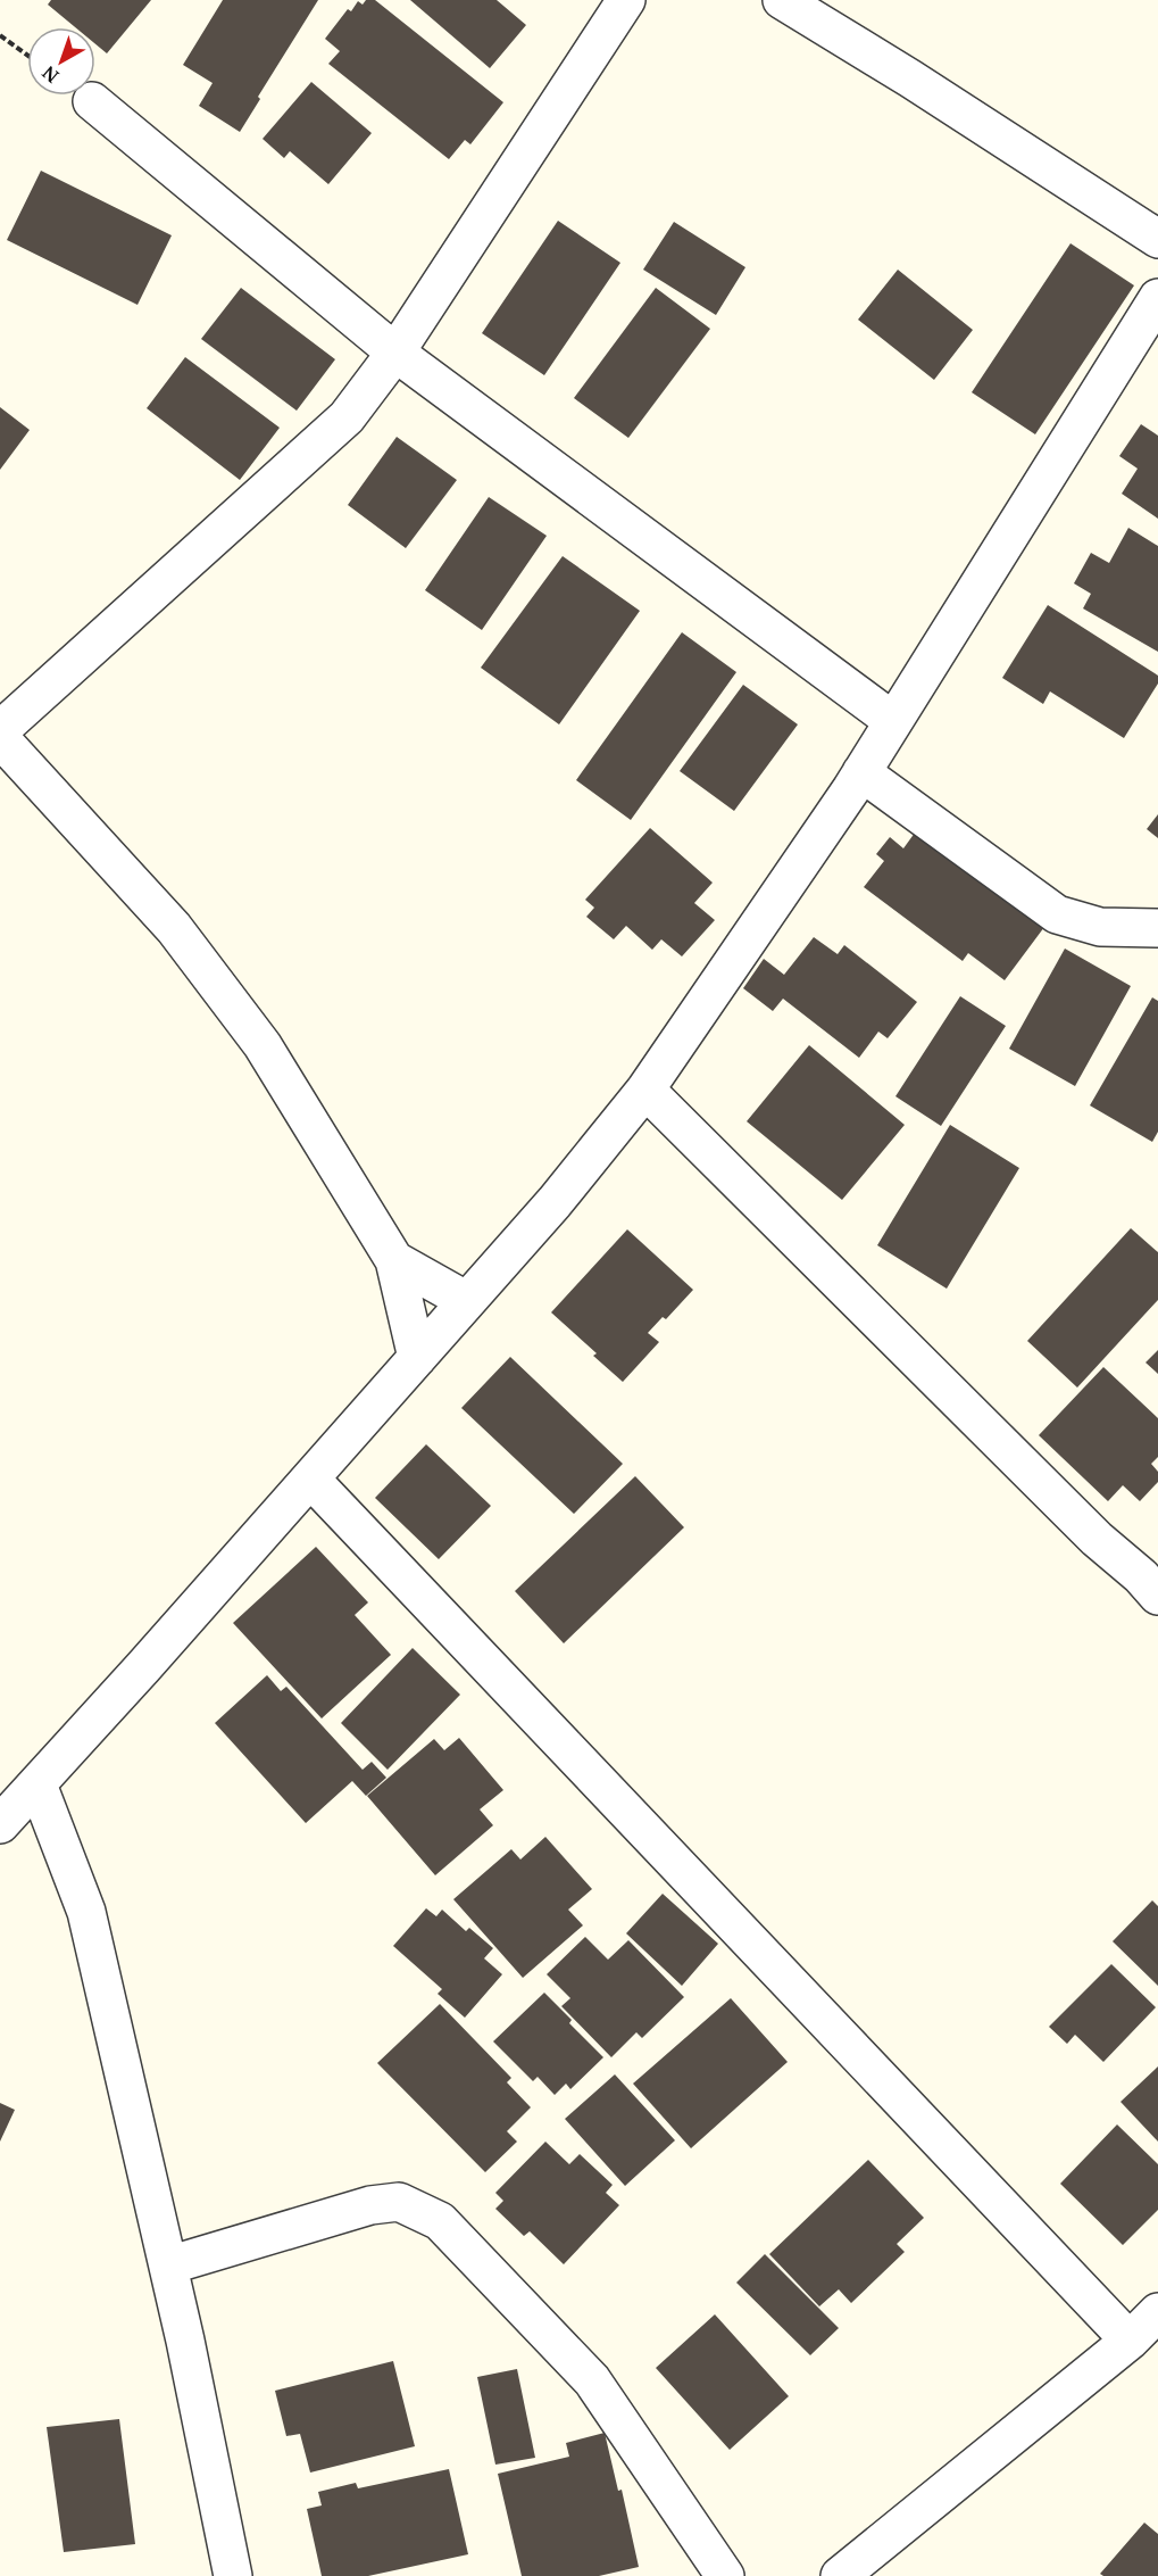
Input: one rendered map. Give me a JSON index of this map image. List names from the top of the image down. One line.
{"north":"bottom left"}
